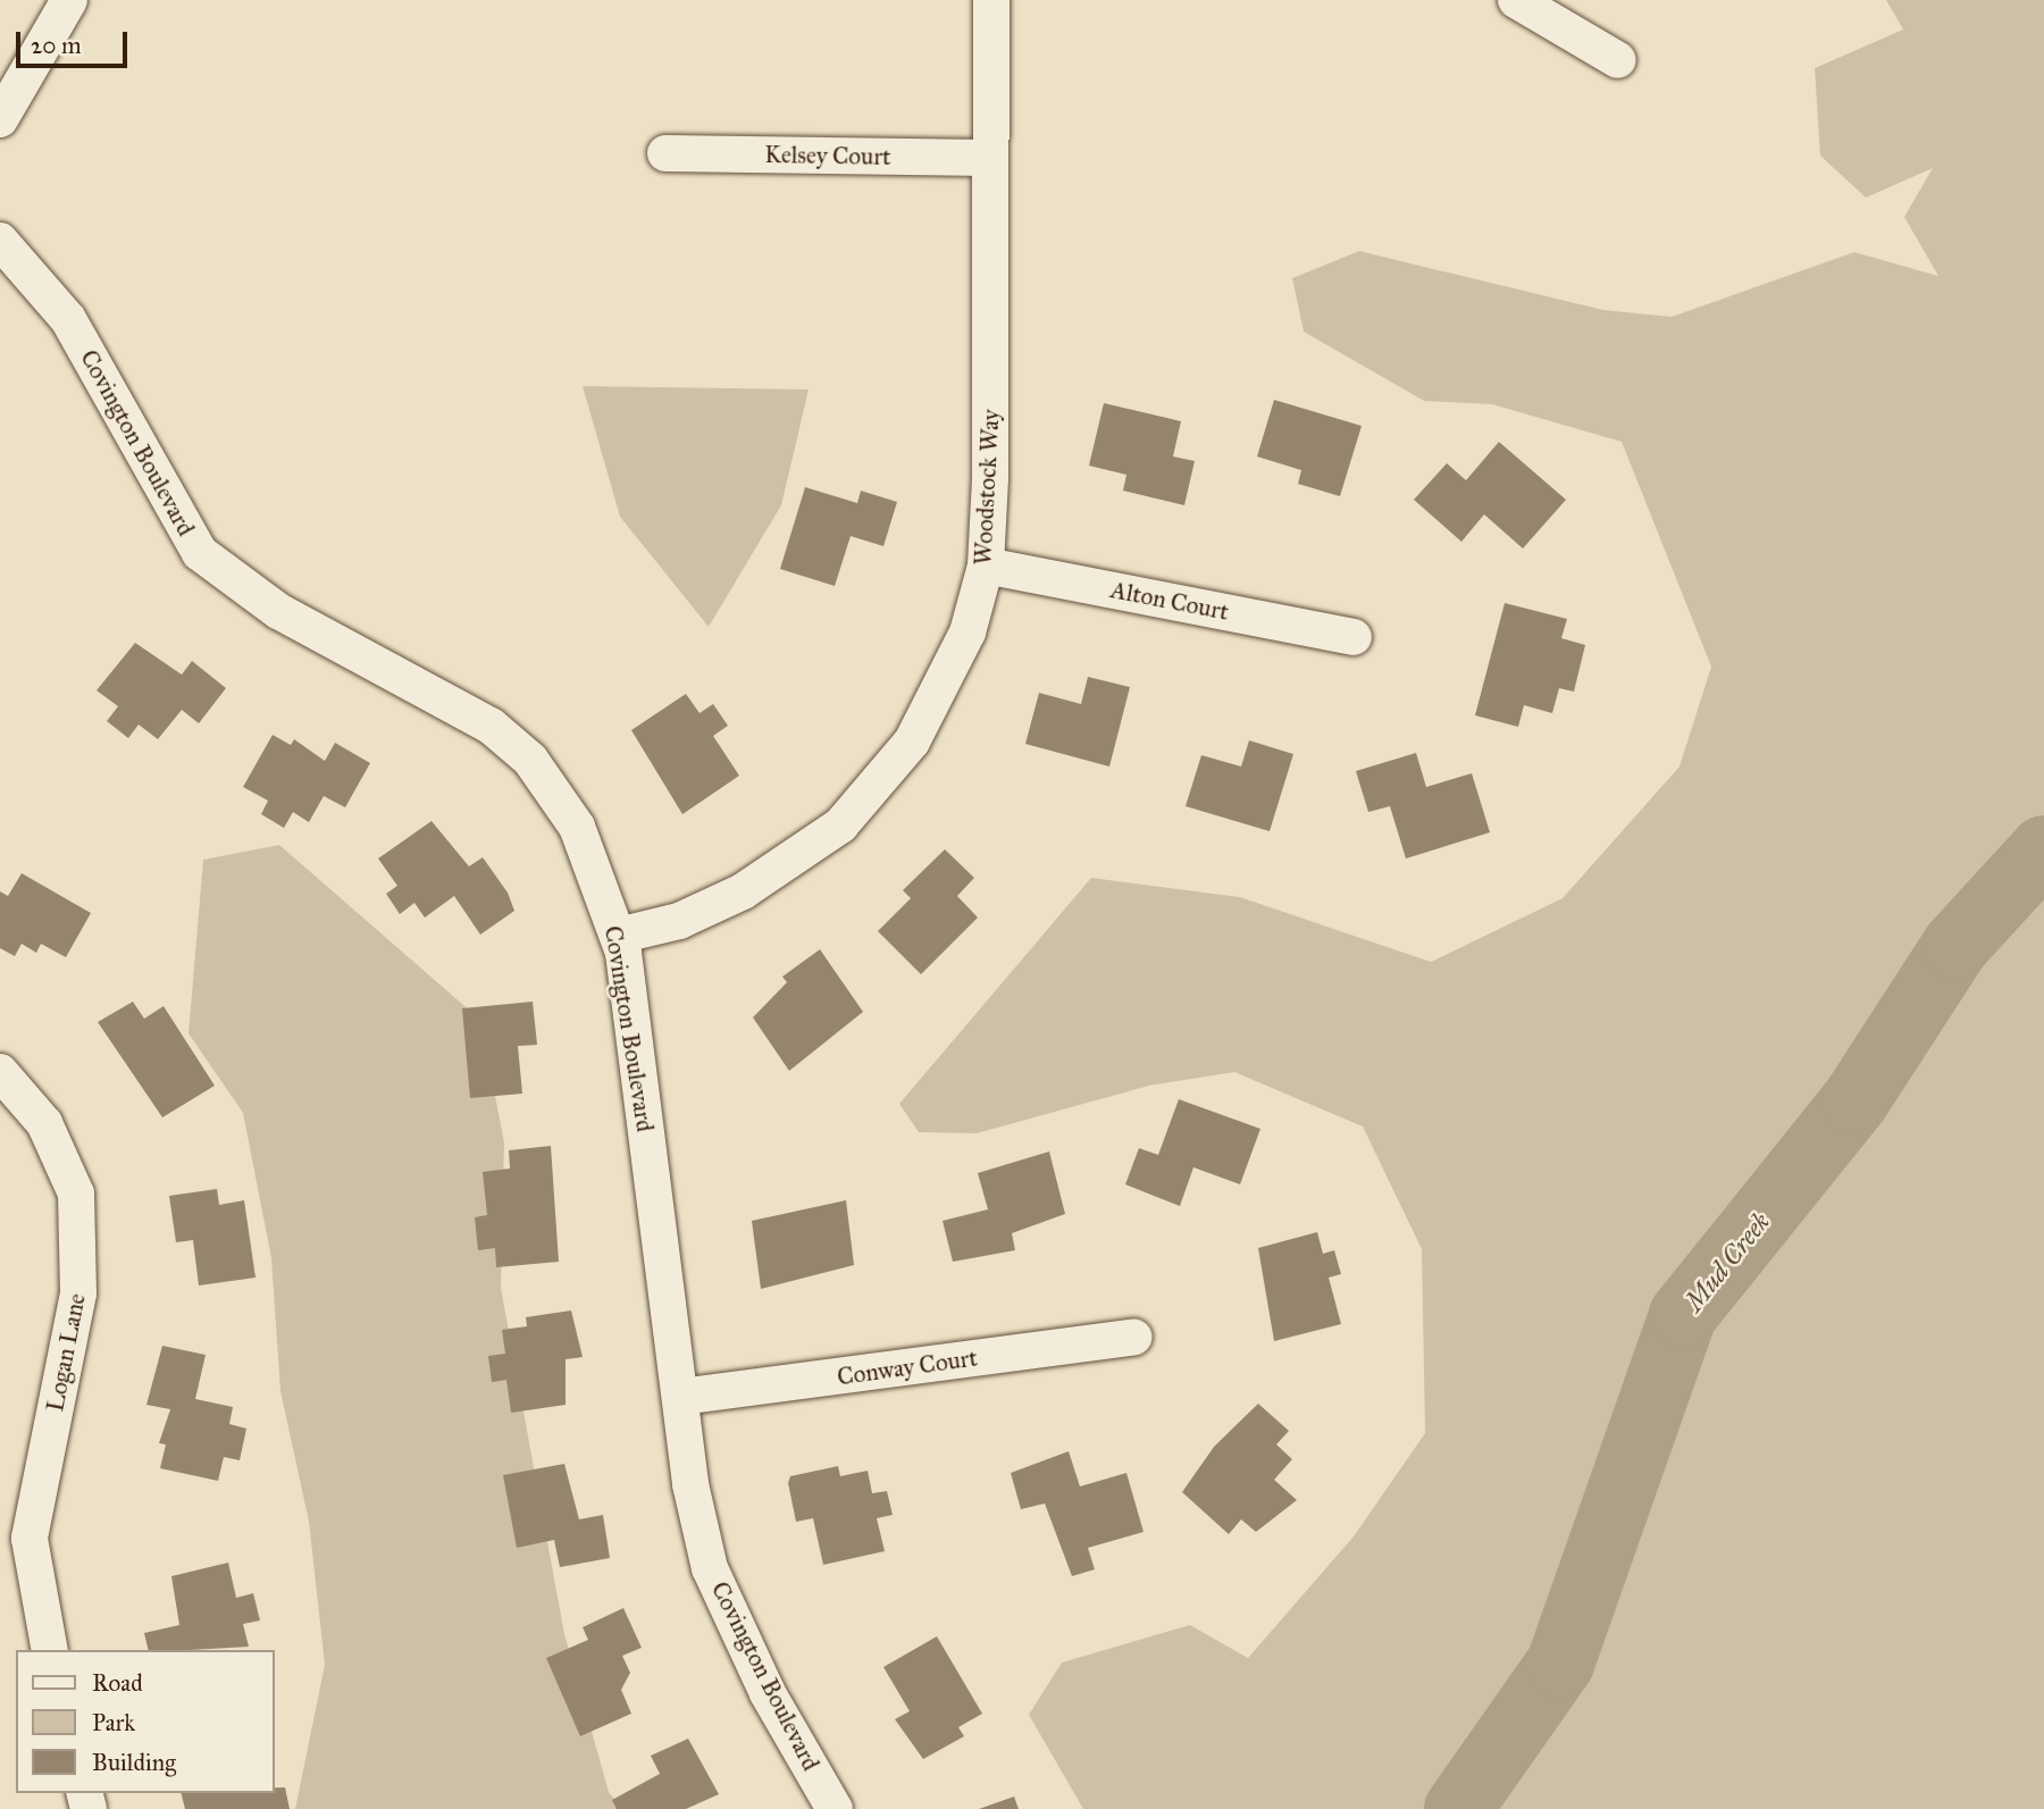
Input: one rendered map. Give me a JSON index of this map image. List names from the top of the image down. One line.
{"streets":{"street":["Kelsey Court","Covington Boulevard","Woodstock Way","Alton Court","Logan Lane","Conway Court"]},"crossings":[["Kelsey Court","Woodstock Way"],["Covington Boulevard","Woodstock Way"],["Covington Boulevard","Conway Court"],["Woodstock Way","Alton Court"]],"water":["Mud Creek"],"legend":["Road","Park","Building"],"scale_bar":"20 m"}
